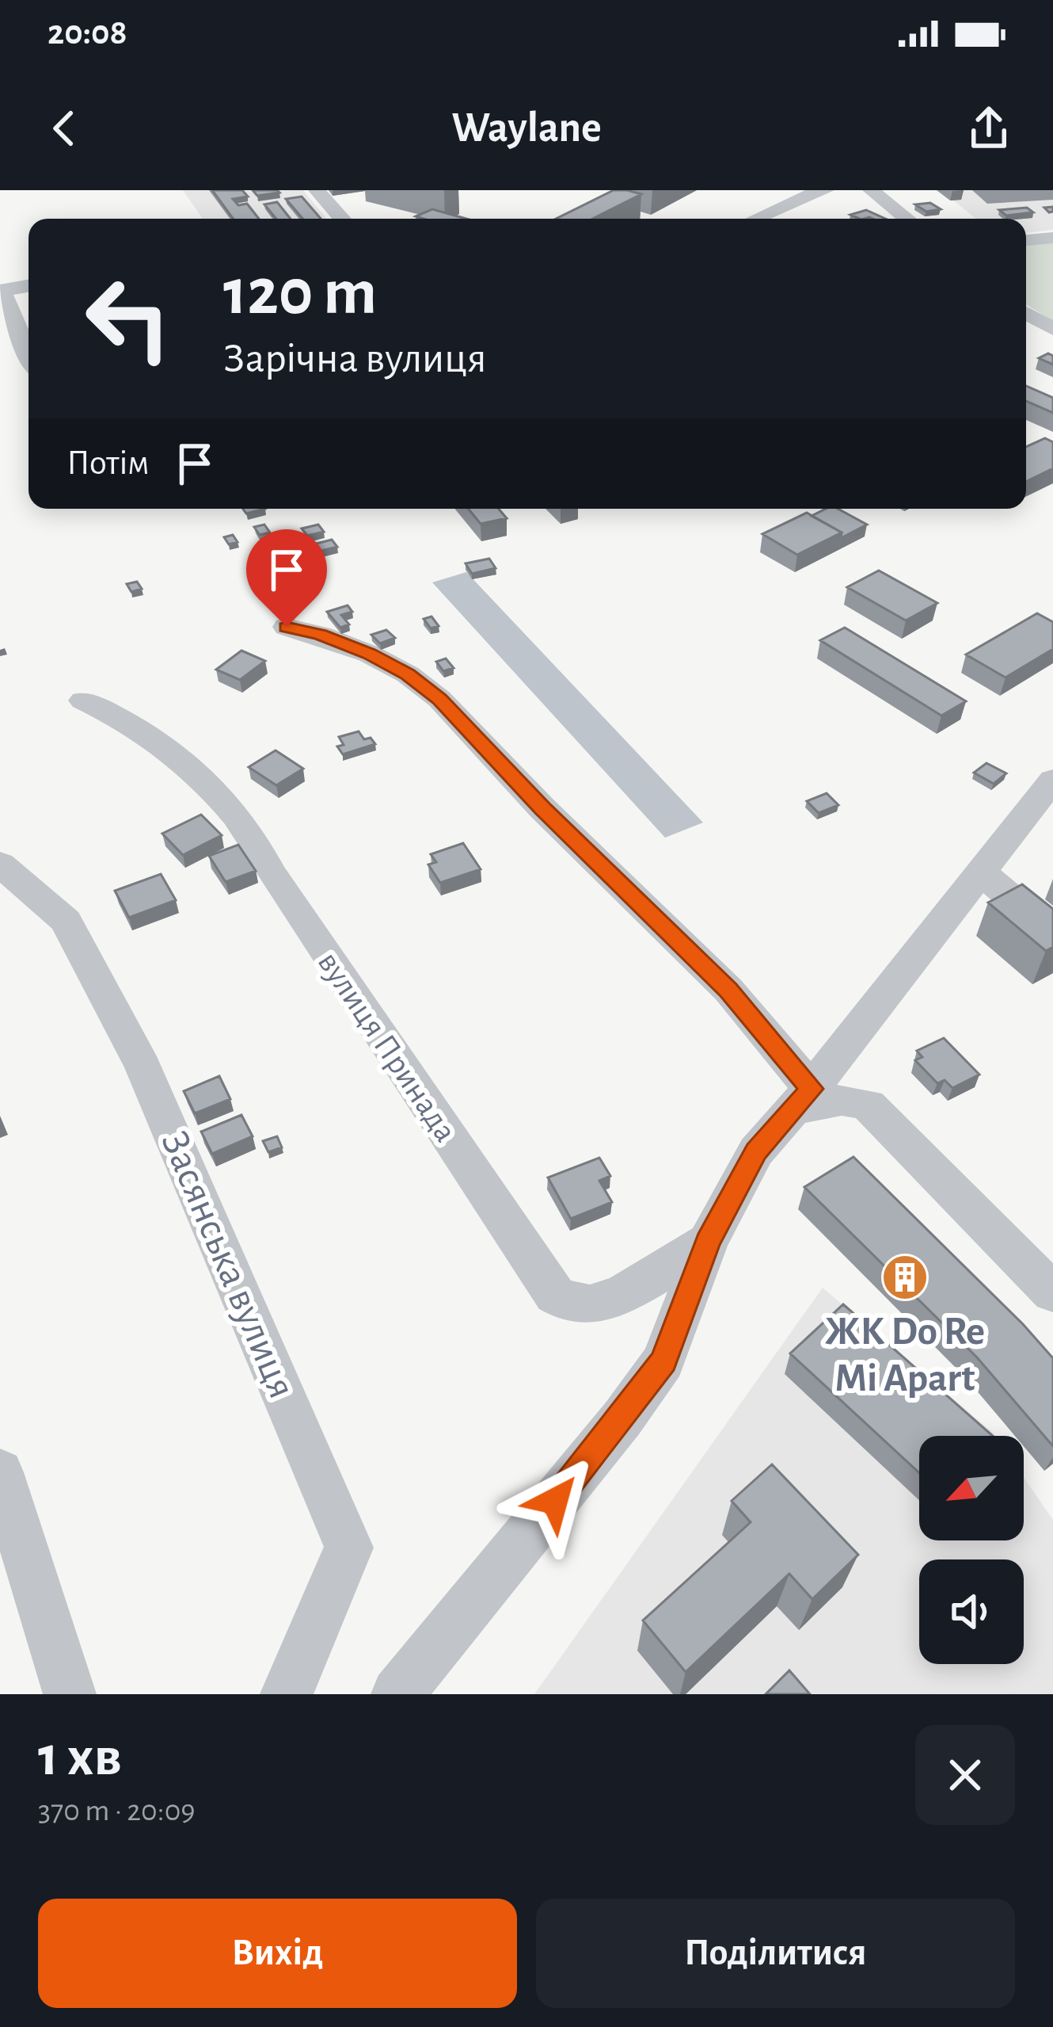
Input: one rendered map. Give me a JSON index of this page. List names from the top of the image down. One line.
{"streets":{"street":["вулиця Принада","Засянська вулиця"]},"places":{"building":["ЖК Do Re Mi Apart"]},"north":"bottom left","page":{"status":"20:08","header":"Waylane","turn":["120 m","Зарічна вулиця"],"then":"Потім","heading":["1 хв","370 m · 20:09"],"buttons":["Вихід","Поділитися"]}}
